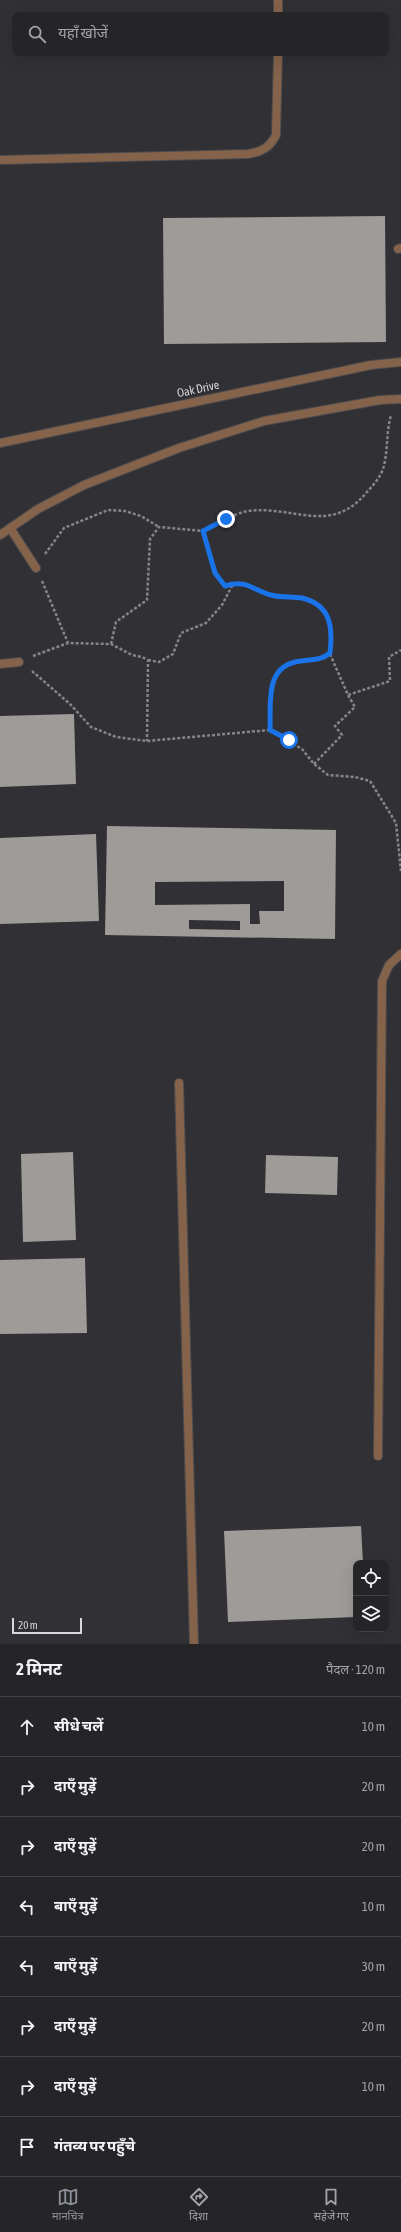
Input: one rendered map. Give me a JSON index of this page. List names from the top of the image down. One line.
{"streets":{"street":["Oak Drive"]},"scale_bar":"20 m","page":{"search":"यहाँ खोजें","scale":"20 m","heading":["2 मिनट","पैदल · 120 m"],"list":[["सीधे चलें","10 m"],["दाएँ मुड़ें","20 m"],["दाएँ मुड़ें","20 m"],["बाएँ मुड़ें","10 m"],["बाएँ मुड़ें","30 m"],["दाएँ मुड़ें","20 m"],["दाएँ मुड़ें","10 m"],"गंतव्य पर पहुँचे"],"nav":["मानचित्र","दिशा","सहेजे गए"]}}
